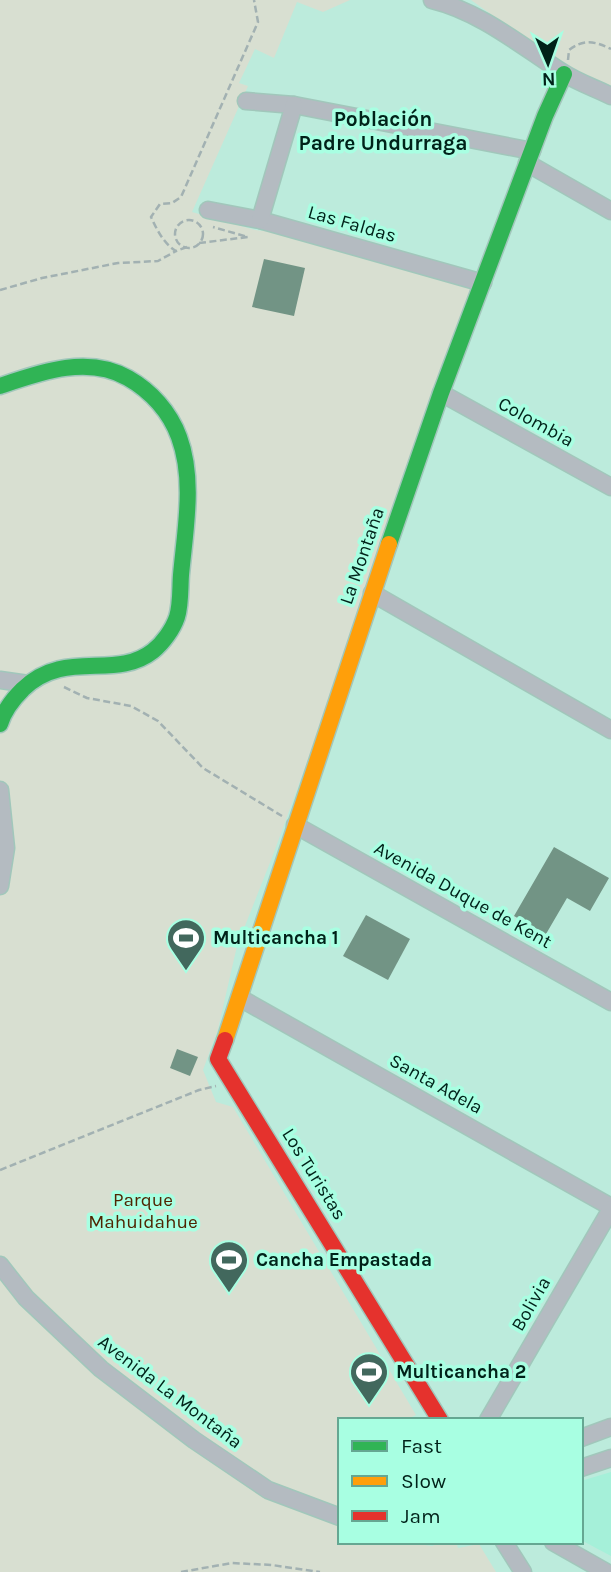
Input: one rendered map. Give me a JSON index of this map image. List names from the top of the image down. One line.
{"streets":{"street":["Las Faldas","Colombia","La Montaña","Avenida Duque de Kent","Santa Adela","Los Turistas","Bolivia","Avenida La Montaña"]},"crossings":[["Las Faldas","La Montaña"],["Colombia","La Montaña"],["La Montaña","Avenida Duque de Kent"],["La Montaña","Santa Adela"],["La Montaña","Los Turistas"],["Santa Adela","Bolivia"]],"districts":["Población Padre Undurraga"],"parks":["Parque Mahuidahue"],"places":{"sports":["Multicancha 1","Cancha Empastada","Multicancha 2"]},"legend":["Fast","Slow","Jam"],"north":"bottom"}
